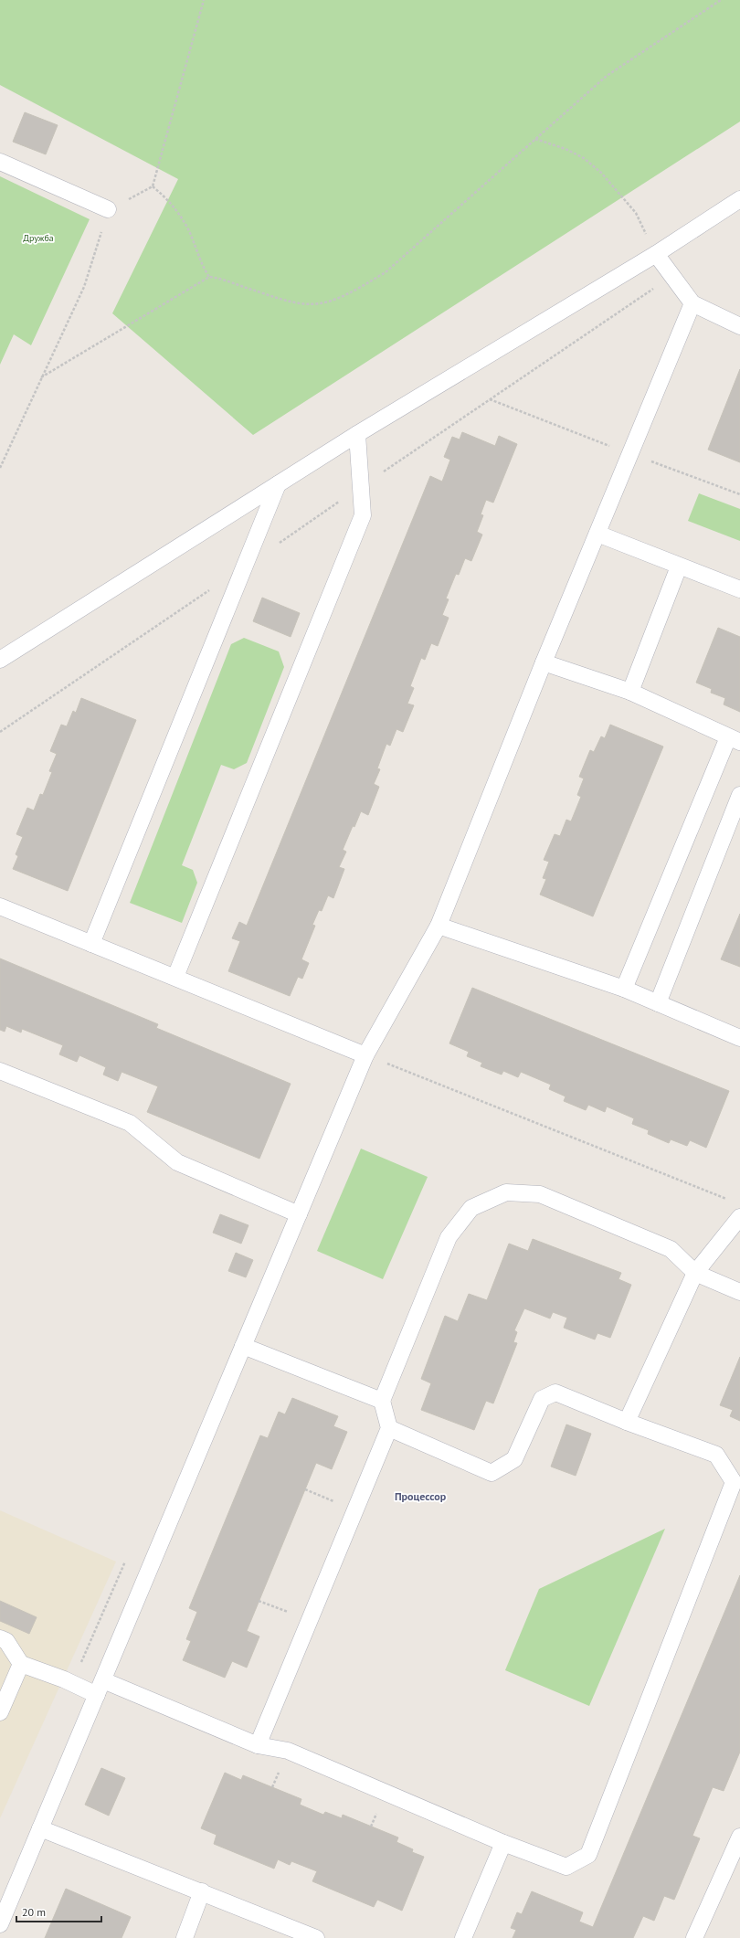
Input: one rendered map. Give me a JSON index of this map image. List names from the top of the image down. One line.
{"districts":["Процессор"],"parks":["Дружба"],"scale_bar":"20 m"}
